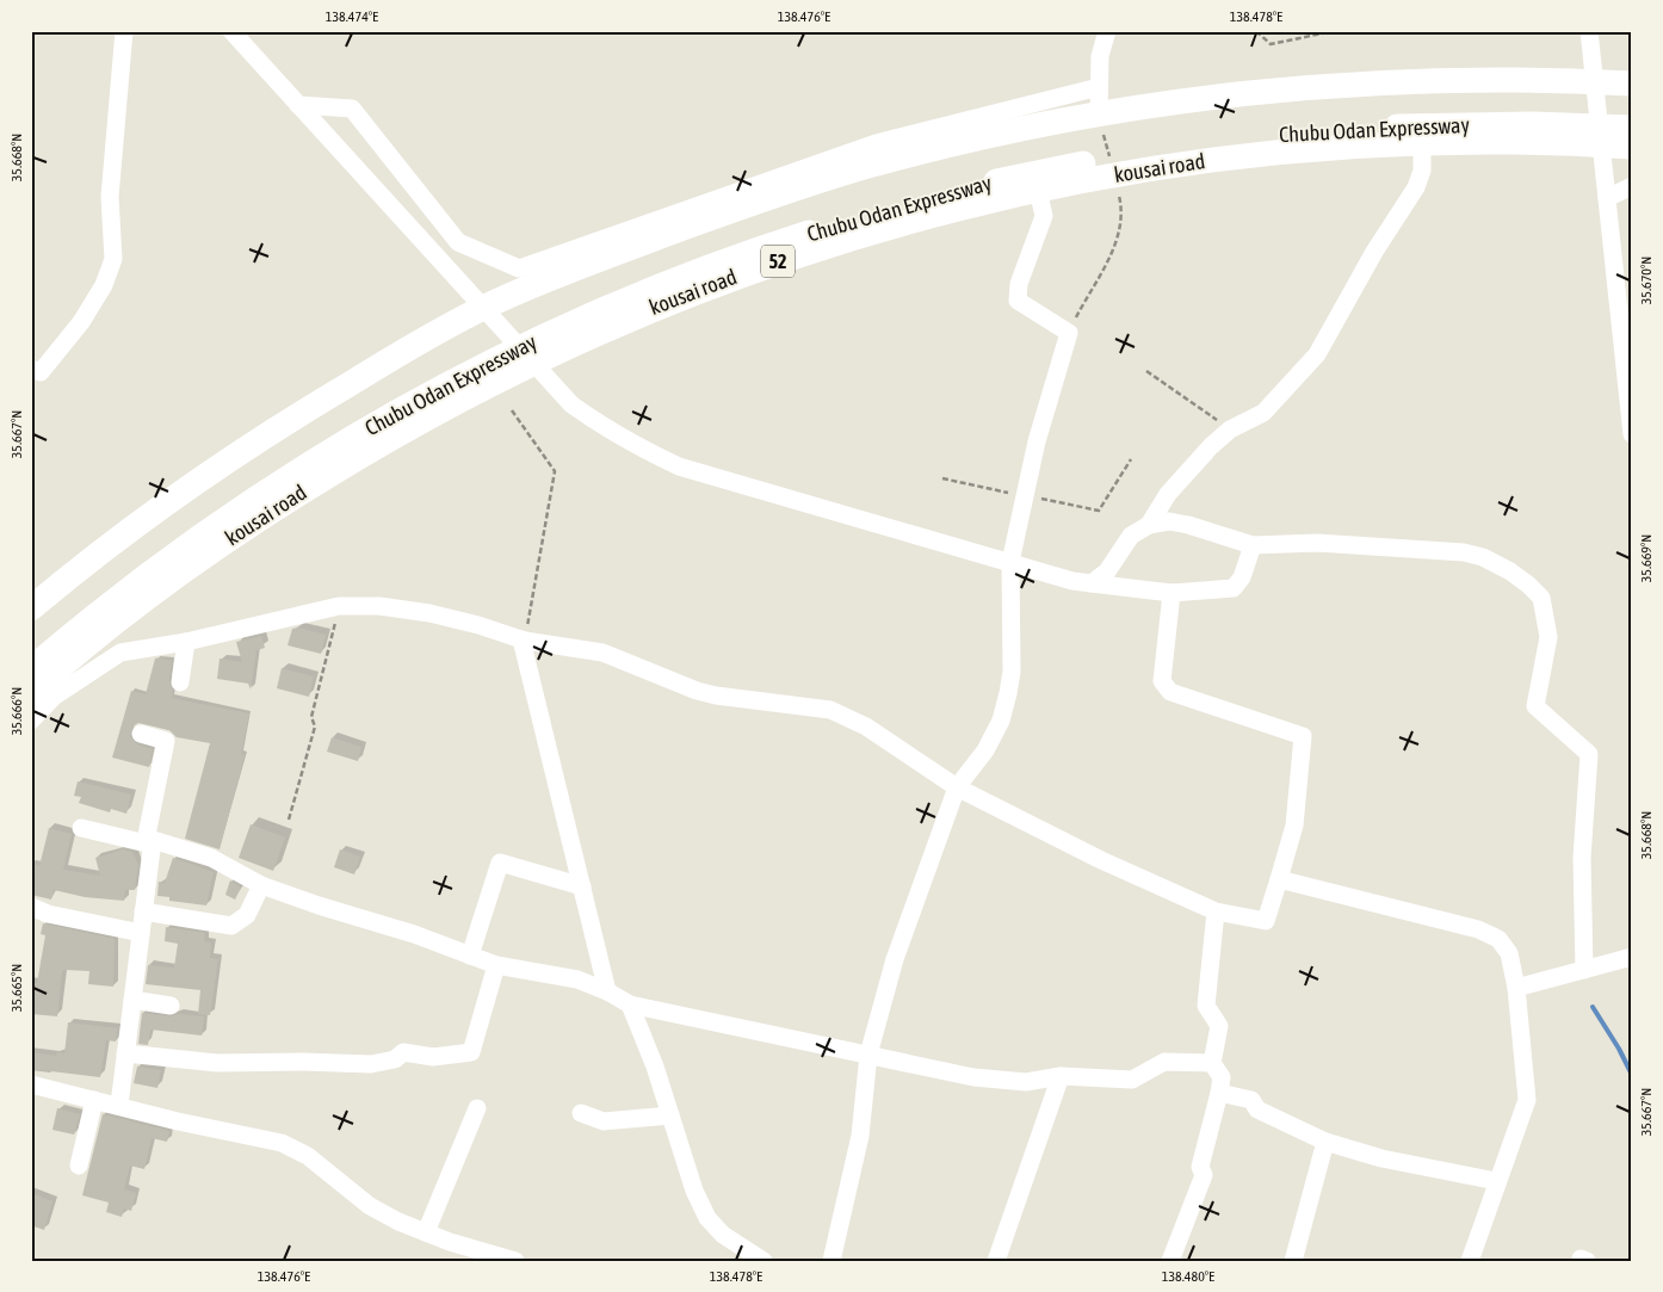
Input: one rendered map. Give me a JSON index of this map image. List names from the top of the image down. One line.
{"streets":{"highway":["Chubu Odan Expressway","kousai road","52"]},"crossings":[["Chubu Odan Expressway","kousai road"]],"coordinates":["138.474°E","138.476°E","138.478°E","35.668°N","35.670°N","35.667°N","35.669°N","35.666°N","35.665°N","138.480°E"]}
